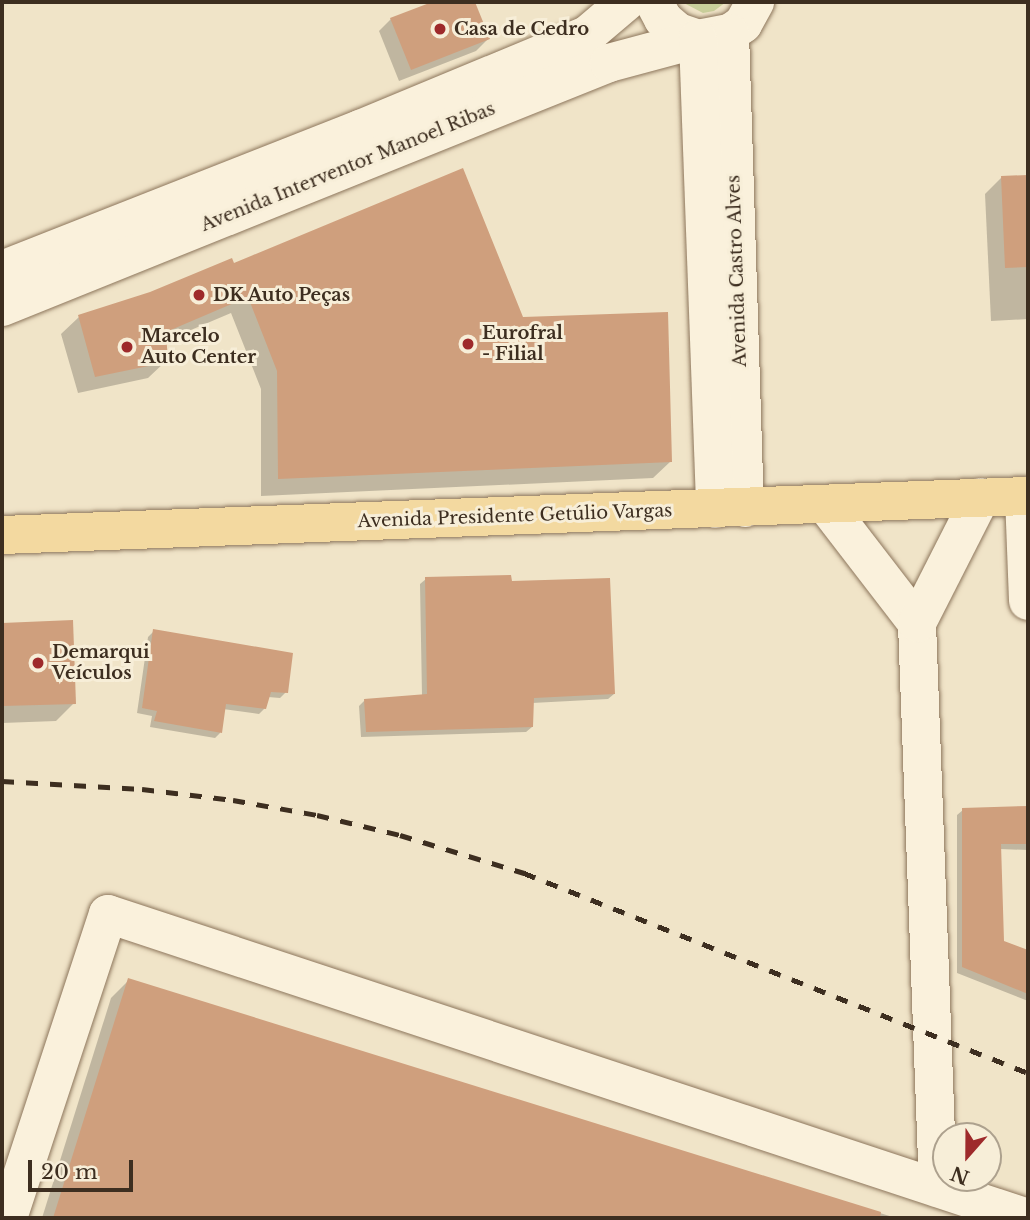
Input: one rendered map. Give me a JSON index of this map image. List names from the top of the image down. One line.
{"streets":{"main road":["Avenida Presidente Getúlio Vargas"],"street":["Avenida Interventor Manoel Ribas","Avenida Castro Alves"]},"crossings":[["Avenida Interventor Manoel Ribas","Avenida Castro Alves"],["Avenida Castro Alves","Avenida Presidente Getúlio Vargas"]],"places":["Casa de Cedro","DK Auto Peças","Eurofral - Filial","Marcelo Auto Center","Demarqui Veículos"],"scale_bar":"20 m","north":"bottom"}
